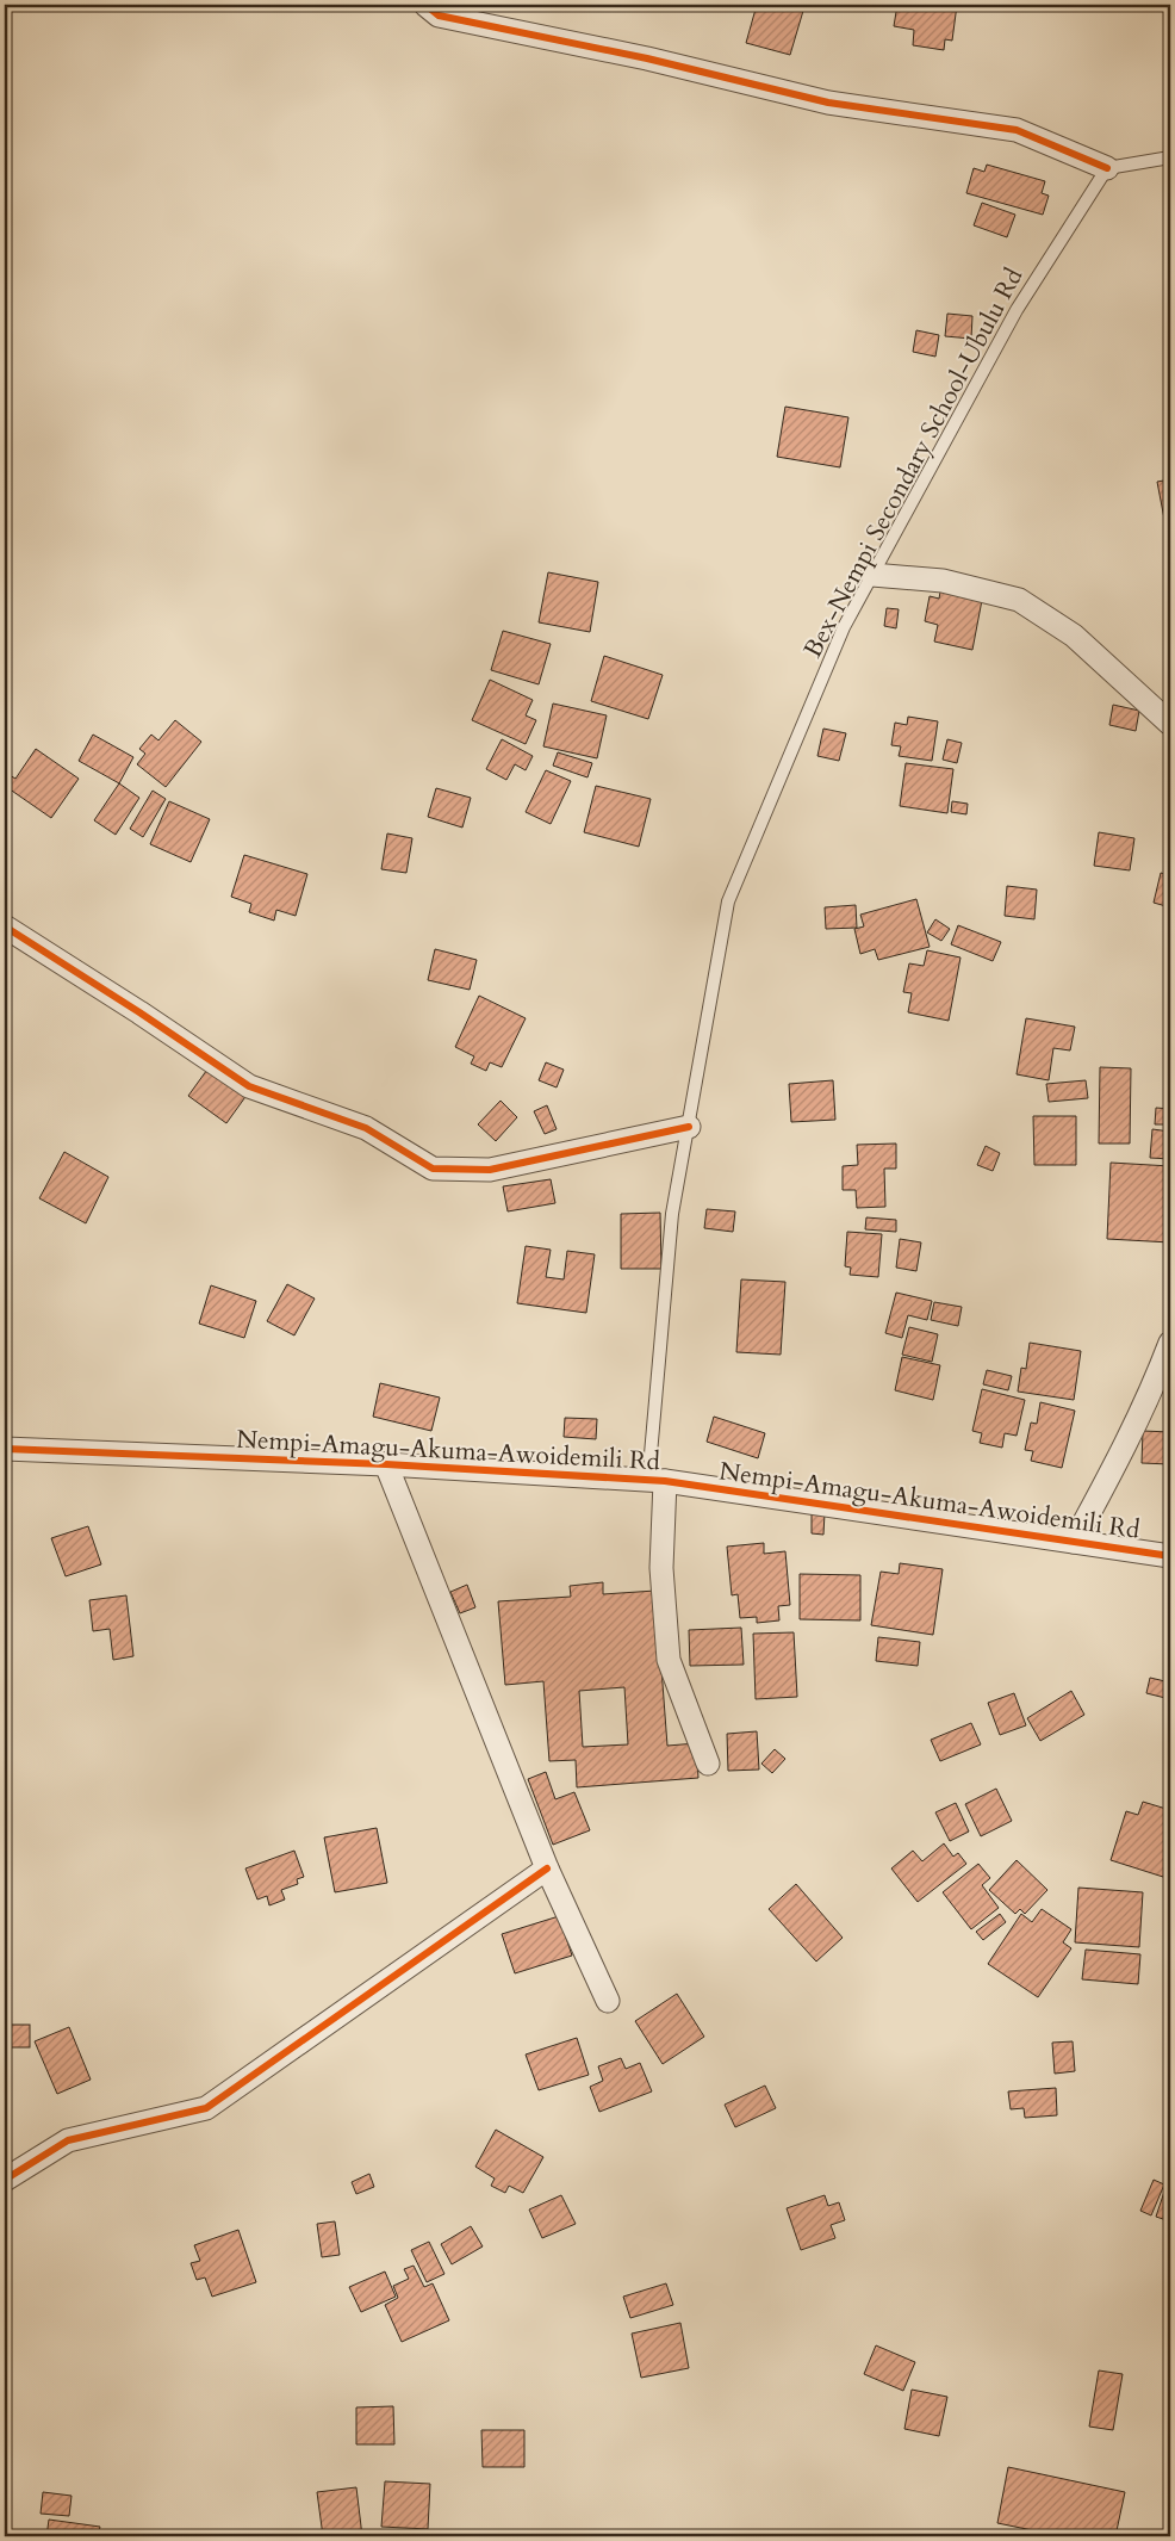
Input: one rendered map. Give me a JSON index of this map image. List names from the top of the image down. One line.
{"streets":{"street":["Nempi-Amagu-Akuma-Awoidemili Rd"],"lane":["Bex-Nempi Secondary School-Ubulu Rd"]},"crossings":[["Bex-Nempi Secondary School-Ubulu Rd","Nempi-Amagu-Akuma-Awoidemili Rd"]]}
